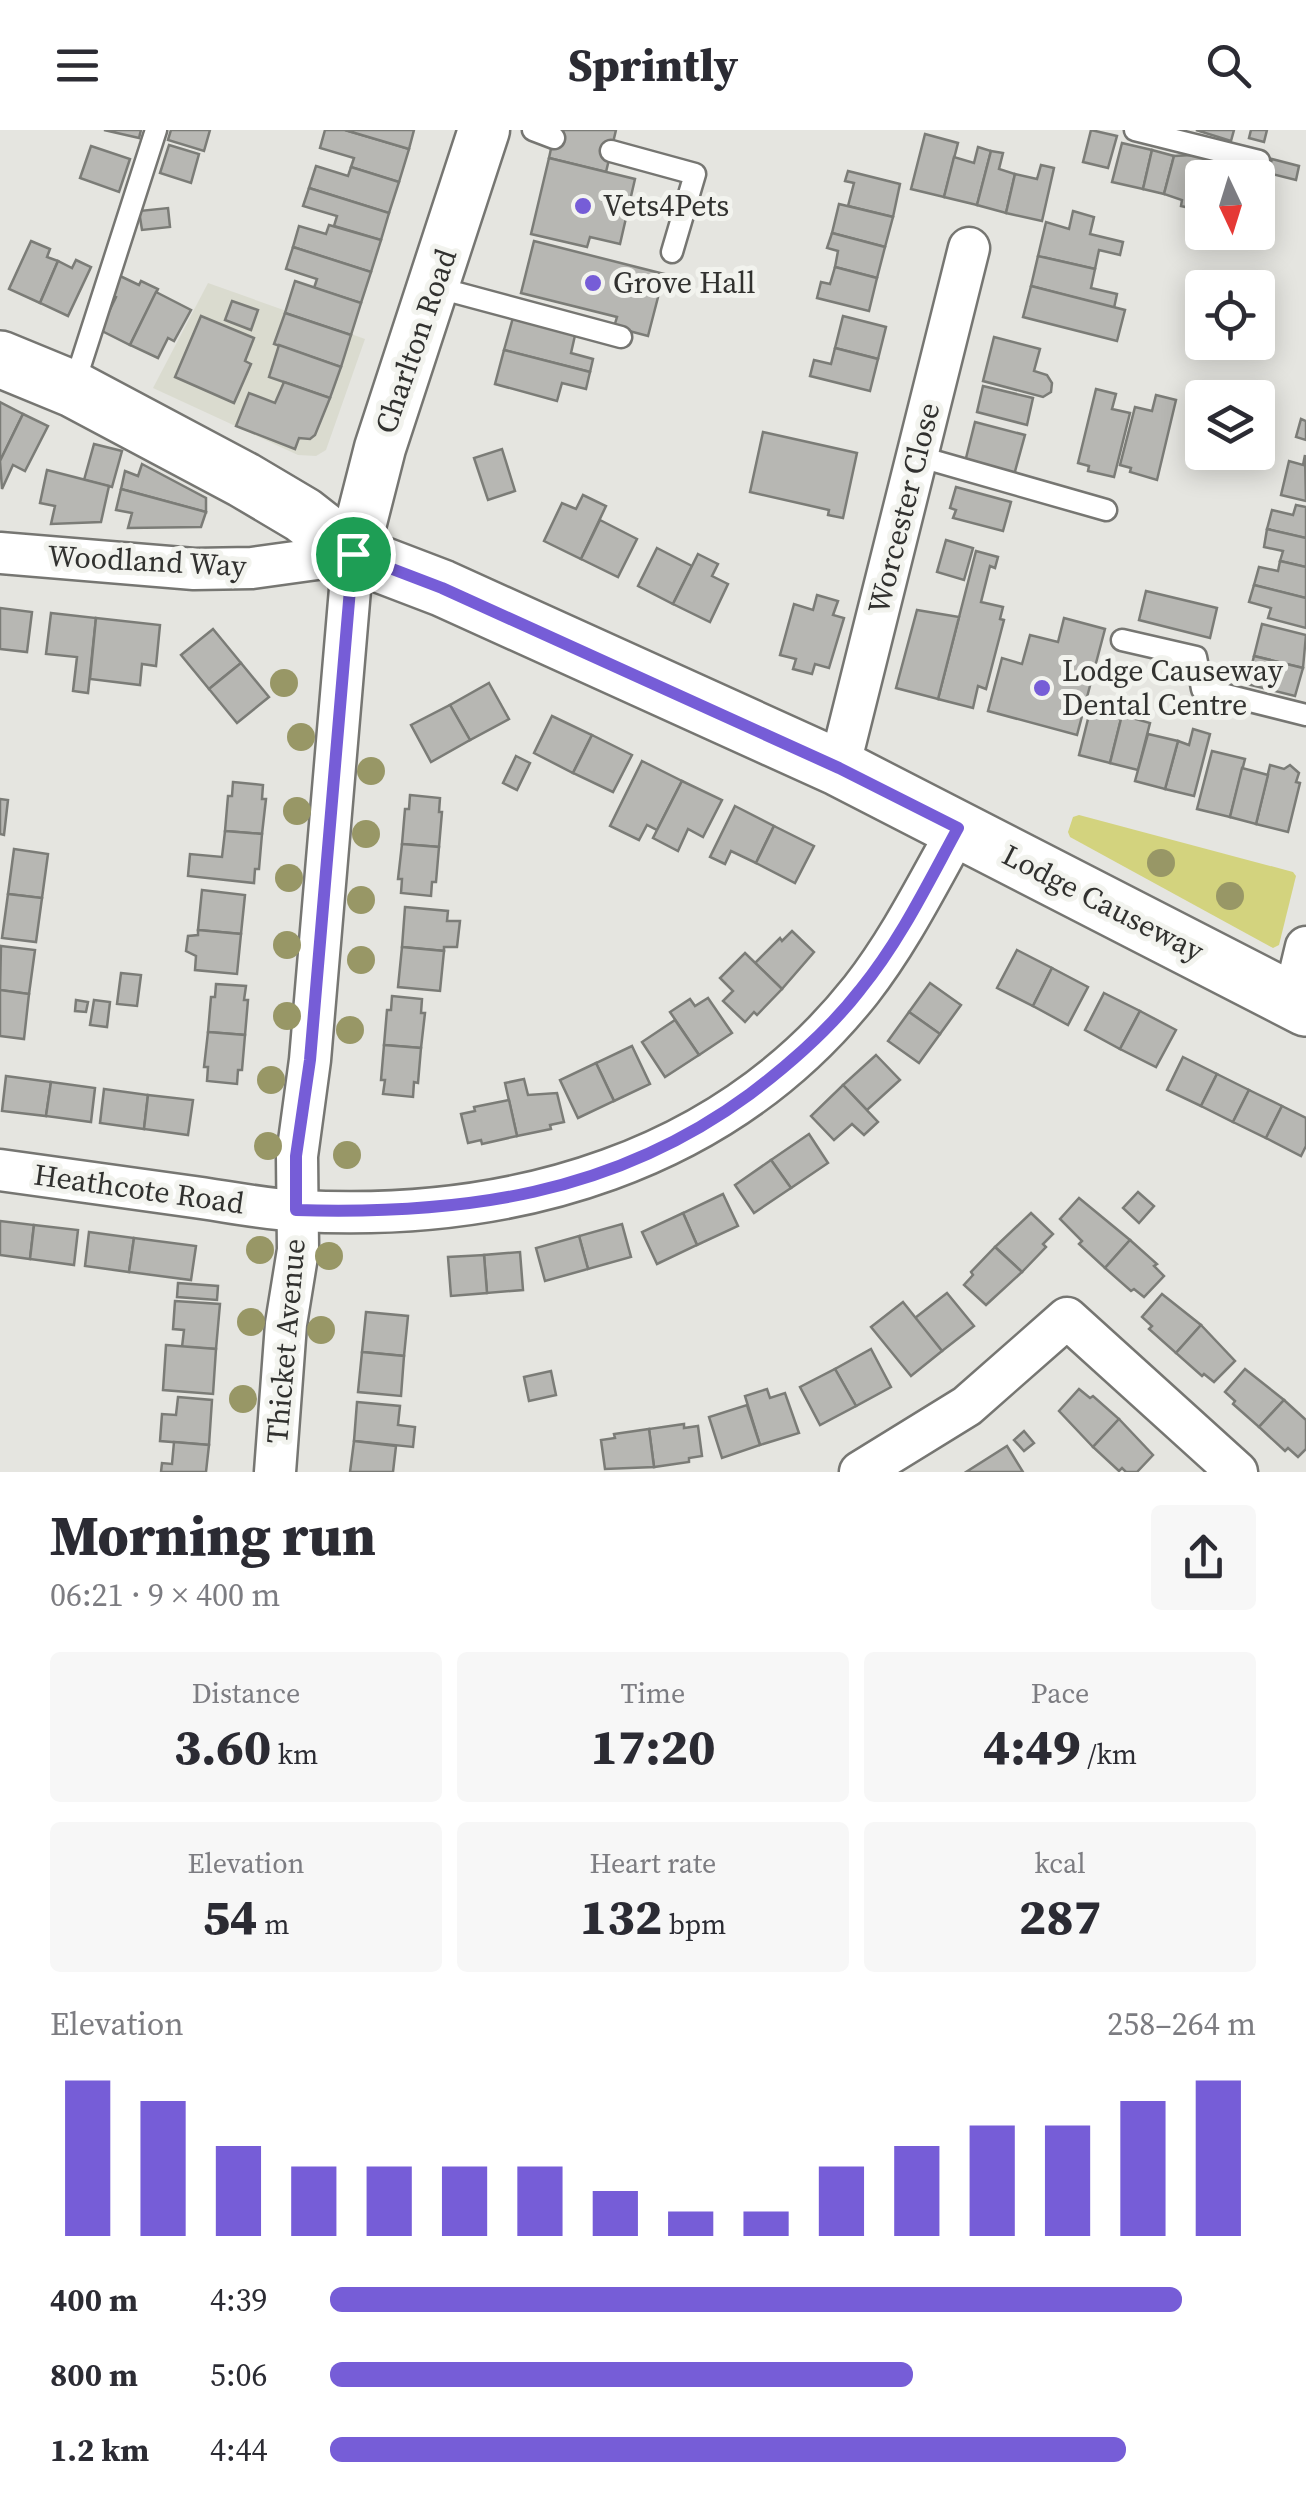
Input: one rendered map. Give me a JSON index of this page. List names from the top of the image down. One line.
{"streets":{"main road":["Lodge Causeway"],"street":["Charlton Road","Worcester Close","Woodland Way","Heathcote Road","Thicket Avenue"]},"crossings":[["Charlton Road","Woodland Way"],["Charlton Road","Lodge Causeway"],["Charlton Road","Thicket Avenue"],["Worcester Close","Lodge Causeway"],["Woodland Way","Lodge Causeway"],["Woodland Way","Thicket Avenue"],["Lodge Causeway","Heathcote Road"],["Lodge Causeway","Thicket Avenue"],["Heathcote Road","Thicket Avenue"]],"places":["Vets4Pets","Grove Hall","Lodge Causeway Dental Centre"],"north":"bottom","page":{"header":"Sprintly","heading":["Morning run","06:21 · 9 × 400 m"],"stats":[["Distance","3.60 km"],["Time","17:20"],["Pace","4:49 /km"],["Elevation","54 m"],["Heart rate","132 bpm"],["kcal","287"]],"chart":["Elevation","258–264 m"],"list":[{"name":"400 m","note":"4:39"},{"name":"800 m","note":"5:06"},{"name":"1.2 km","note":"4:44"}]}}
